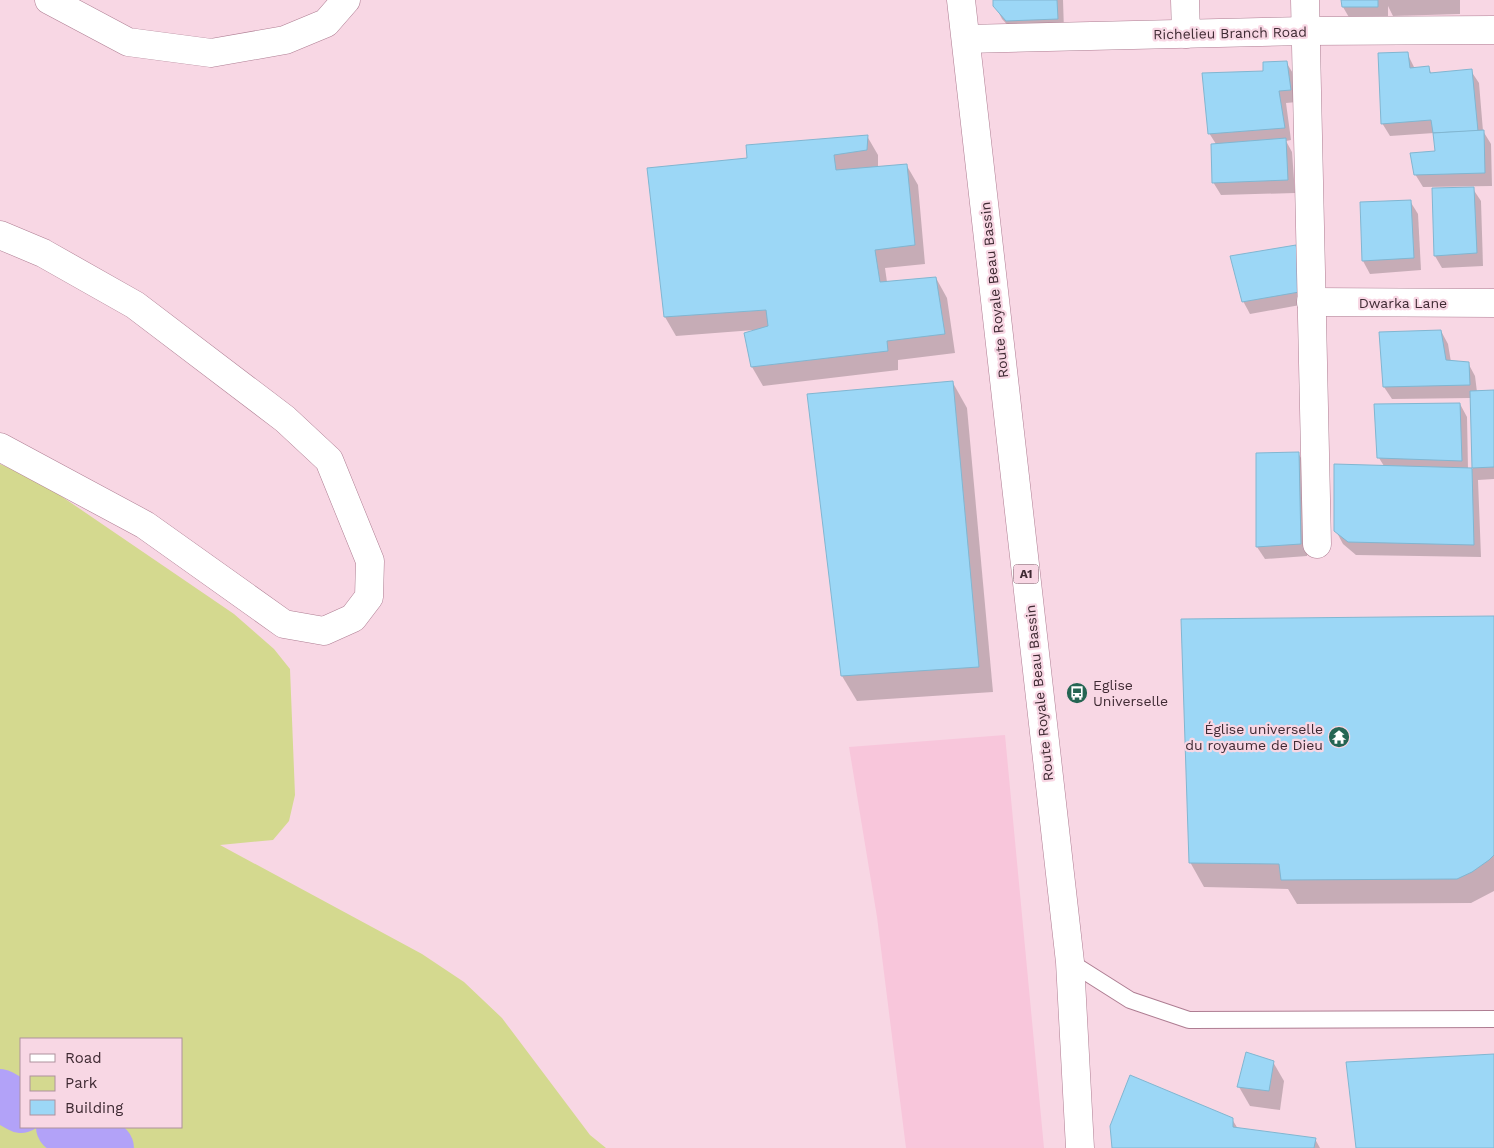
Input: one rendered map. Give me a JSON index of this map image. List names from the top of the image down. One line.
{"streets":{"street":["Richelieu Branch Road","Route Royale Beau Bassin","Dwarka Lane","A1"]},"crossings":[["Richelieu Branch Road","Route Royale Beau Bassin"]],"places":{"bus stop":["Eglise Universelle"],"temple":["Église universelle du royaume de Dieu"]},"legend":["Road","Park","Building"]}
